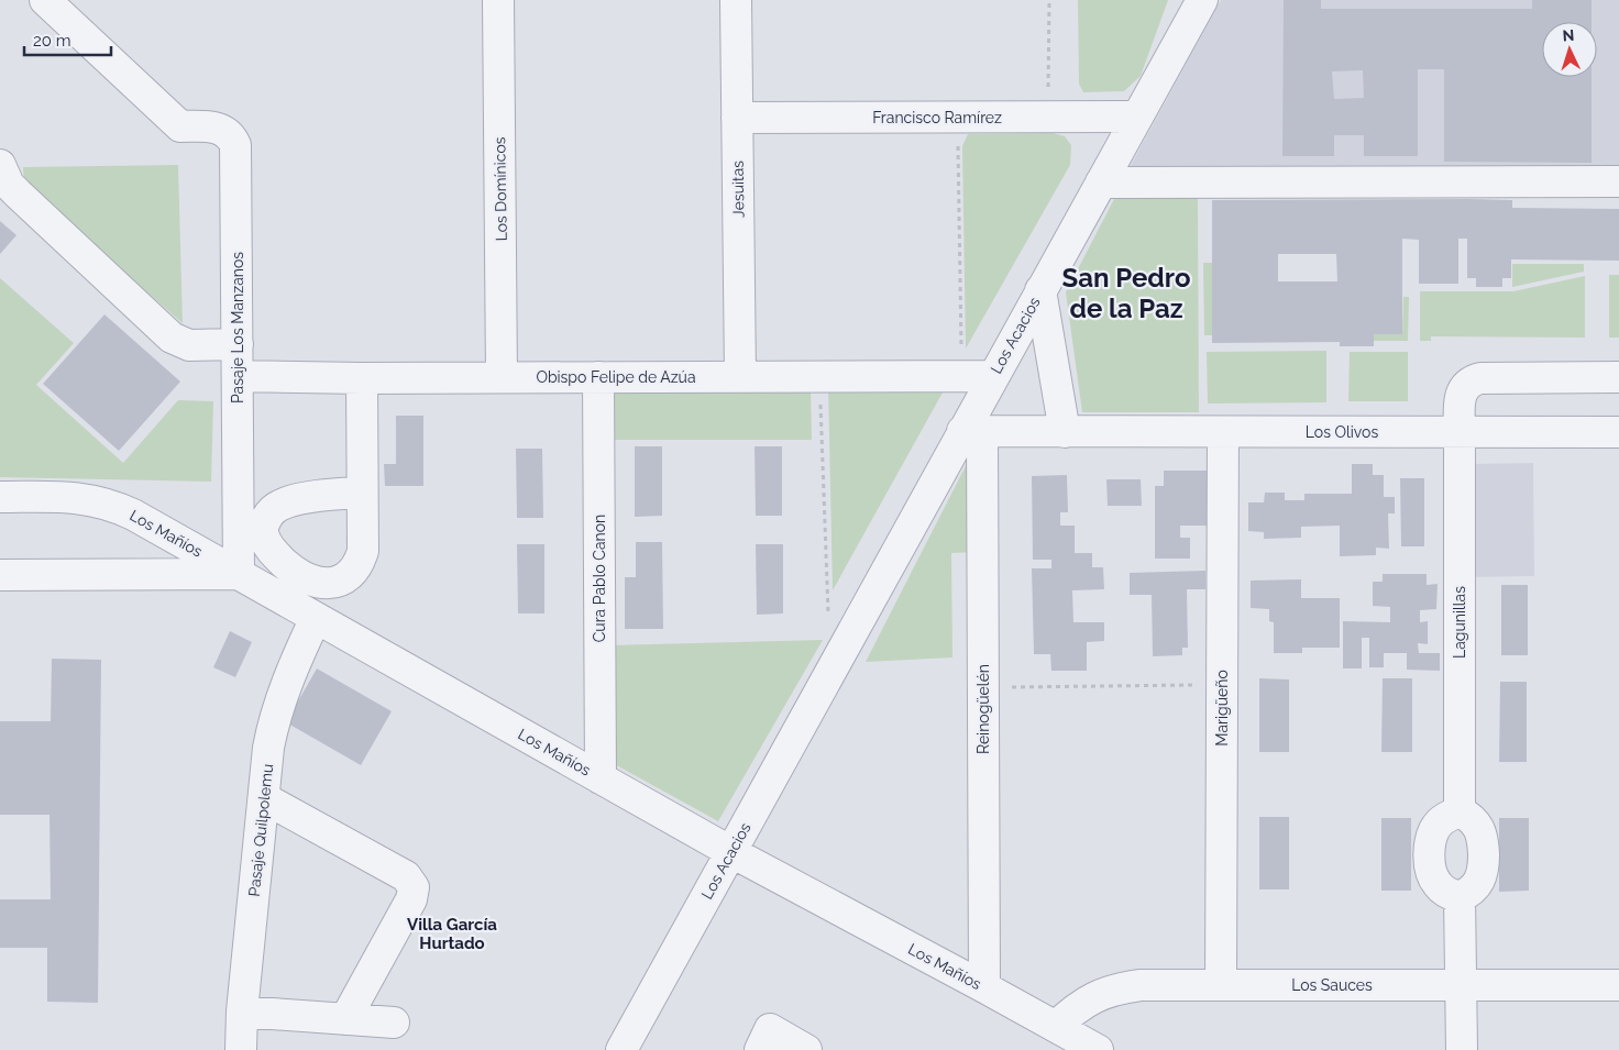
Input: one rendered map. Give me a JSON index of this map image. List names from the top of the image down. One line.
{"streets":{"street":["Francisco Ramírez","Los Domínicos","Jesuitas","Pasaje Los Manzanos","Los Acacios","Obispo Felipe de Azúa","Los Olivos","Los Mañíos","Cura Pablo Canon","Lagunillas","Marigüeño","Reinogüelén","Pasaje Quilpolemu","Los Sauces"]},"crossings":[["Francisco Ramírez","Jesuitas"],["Francisco Ramírez","Los Acacios"],["Los Domínicos","Obispo Felipe de Azúa"],["Jesuitas","Obispo Felipe de Azúa"],["Pasaje Los Manzanos","Obispo Felipe de Azúa"],["Pasaje Los Manzanos","Los Mañíos"],["Los Acacios","Obispo Felipe de Azúa"],["Los Acacios","Los Olivos"],["Los Acacios","Los Mañíos"],["Los Acacios","Reinogüelén"],["Obispo Felipe de Azúa","Cura Pablo Canon"],["Los Olivos","Lagunillas"],["Los Olivos","Marigüeño"],["Los Olivos","Reinogüelén"],["Los Mañíos","Cura Pablo Canon"],["Los Mañíos","Reinogüelén"],["Los Mañíos","Pasaje Quilpolemu"],["Los Mañíos","Los Sauces"],["Marigüeño","Los Sauces"]],"districts":["San Pedro de la Paz","Villa García Hurtado"],"scale_bar":"20 m","north":"top"}
